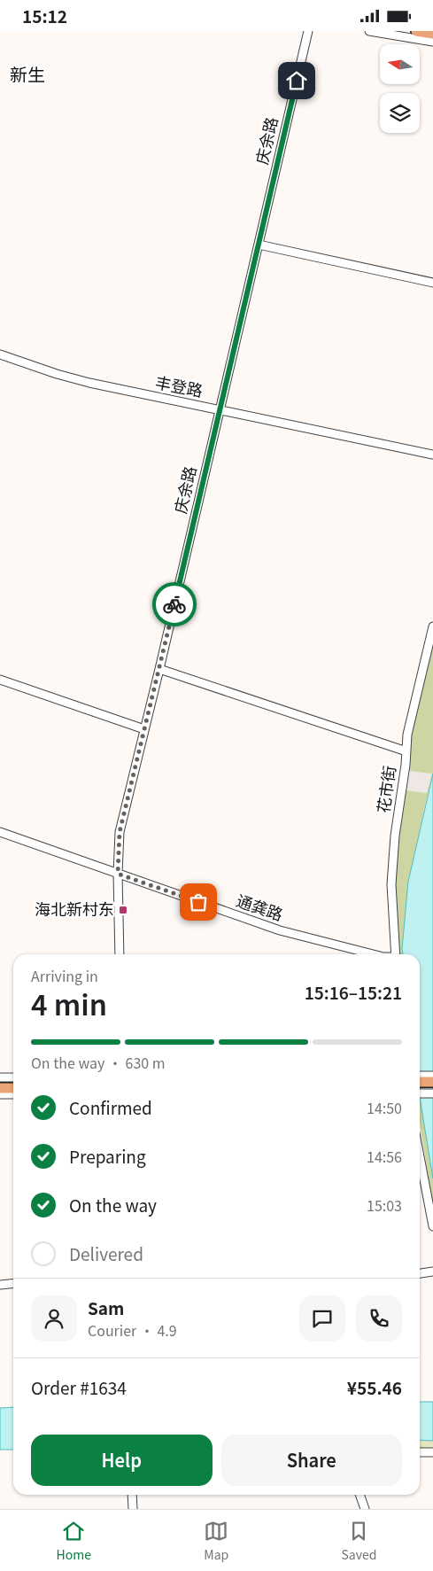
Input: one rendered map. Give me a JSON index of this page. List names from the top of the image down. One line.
{"streets":{"street":["庆余路","丰登路","花市街","通龚路"]},"crossings":[["庆余路","丰登路"],["庆余路","通龚路"]],"districts":["新生"],"places":{"transit":["海北新村东"]},"north":"left","page":{"status":"15:12","heading":["4 min","Arriving in","15:16–15:21"],"panel":["Sam","Courier · 4.9","Order #1634","¥55.46"],"bar":"On the way · 630 m","list":[["Confirmed","14:50"],["Preparing","14:56"],["On the way","15:03"],"Delivered"],"buttons":["Help","Share"],"tabs":["Home","Map","Saved"]}}
